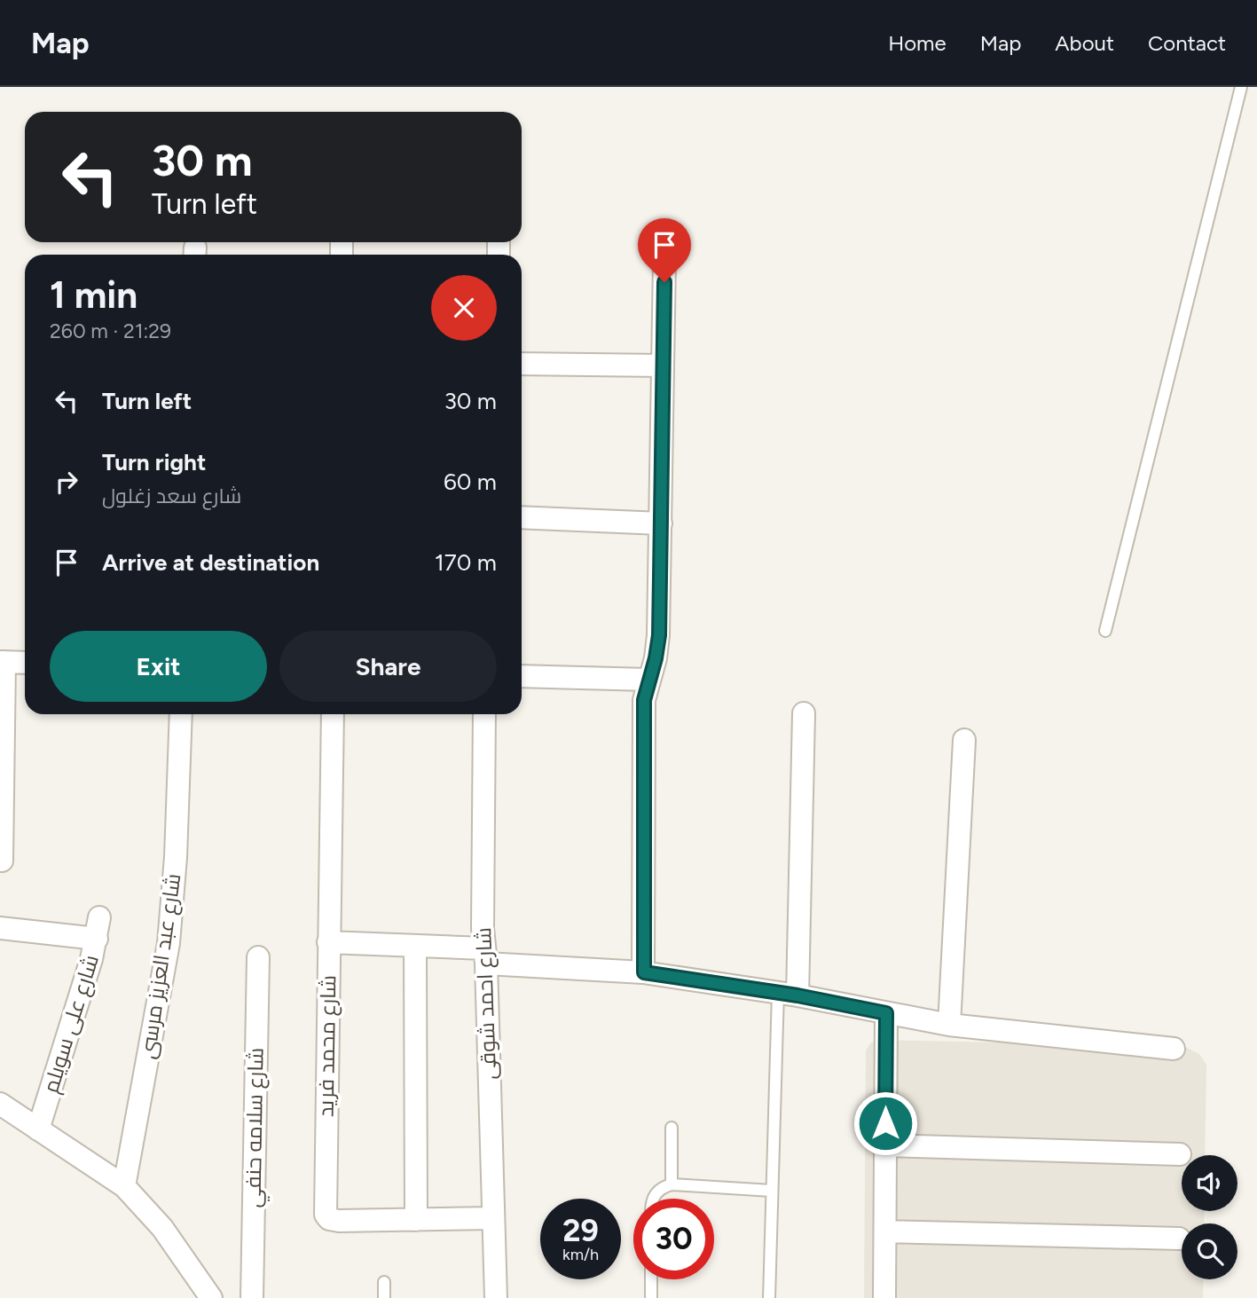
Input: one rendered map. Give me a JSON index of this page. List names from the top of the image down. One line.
{"streets":{"street":["شارع عبد العزيز مرسى","شارع احمد شوقى","شارع على سويلم","شارع محمد فريد","شارع سلامه حنفي"]},"crossings":[["شارع احمد شوقى","شارع محمد فريد"]],"page":{"header":"Map","nav":["Home","Map","About","Contact"],"turn":["30 m","Turn left"],"heading":["1 min","260 m · 21:29"],"list":[{"name":"Turn left","value":"30 m"},{"name":"Turn right","note":"شارع سعد زغلول","value":"60 m"},{"name":"Arrive at destination","value":"170 m"}],"buttons":["Exit","Share"],"speed":"29 km/h","limit":"30"}}
